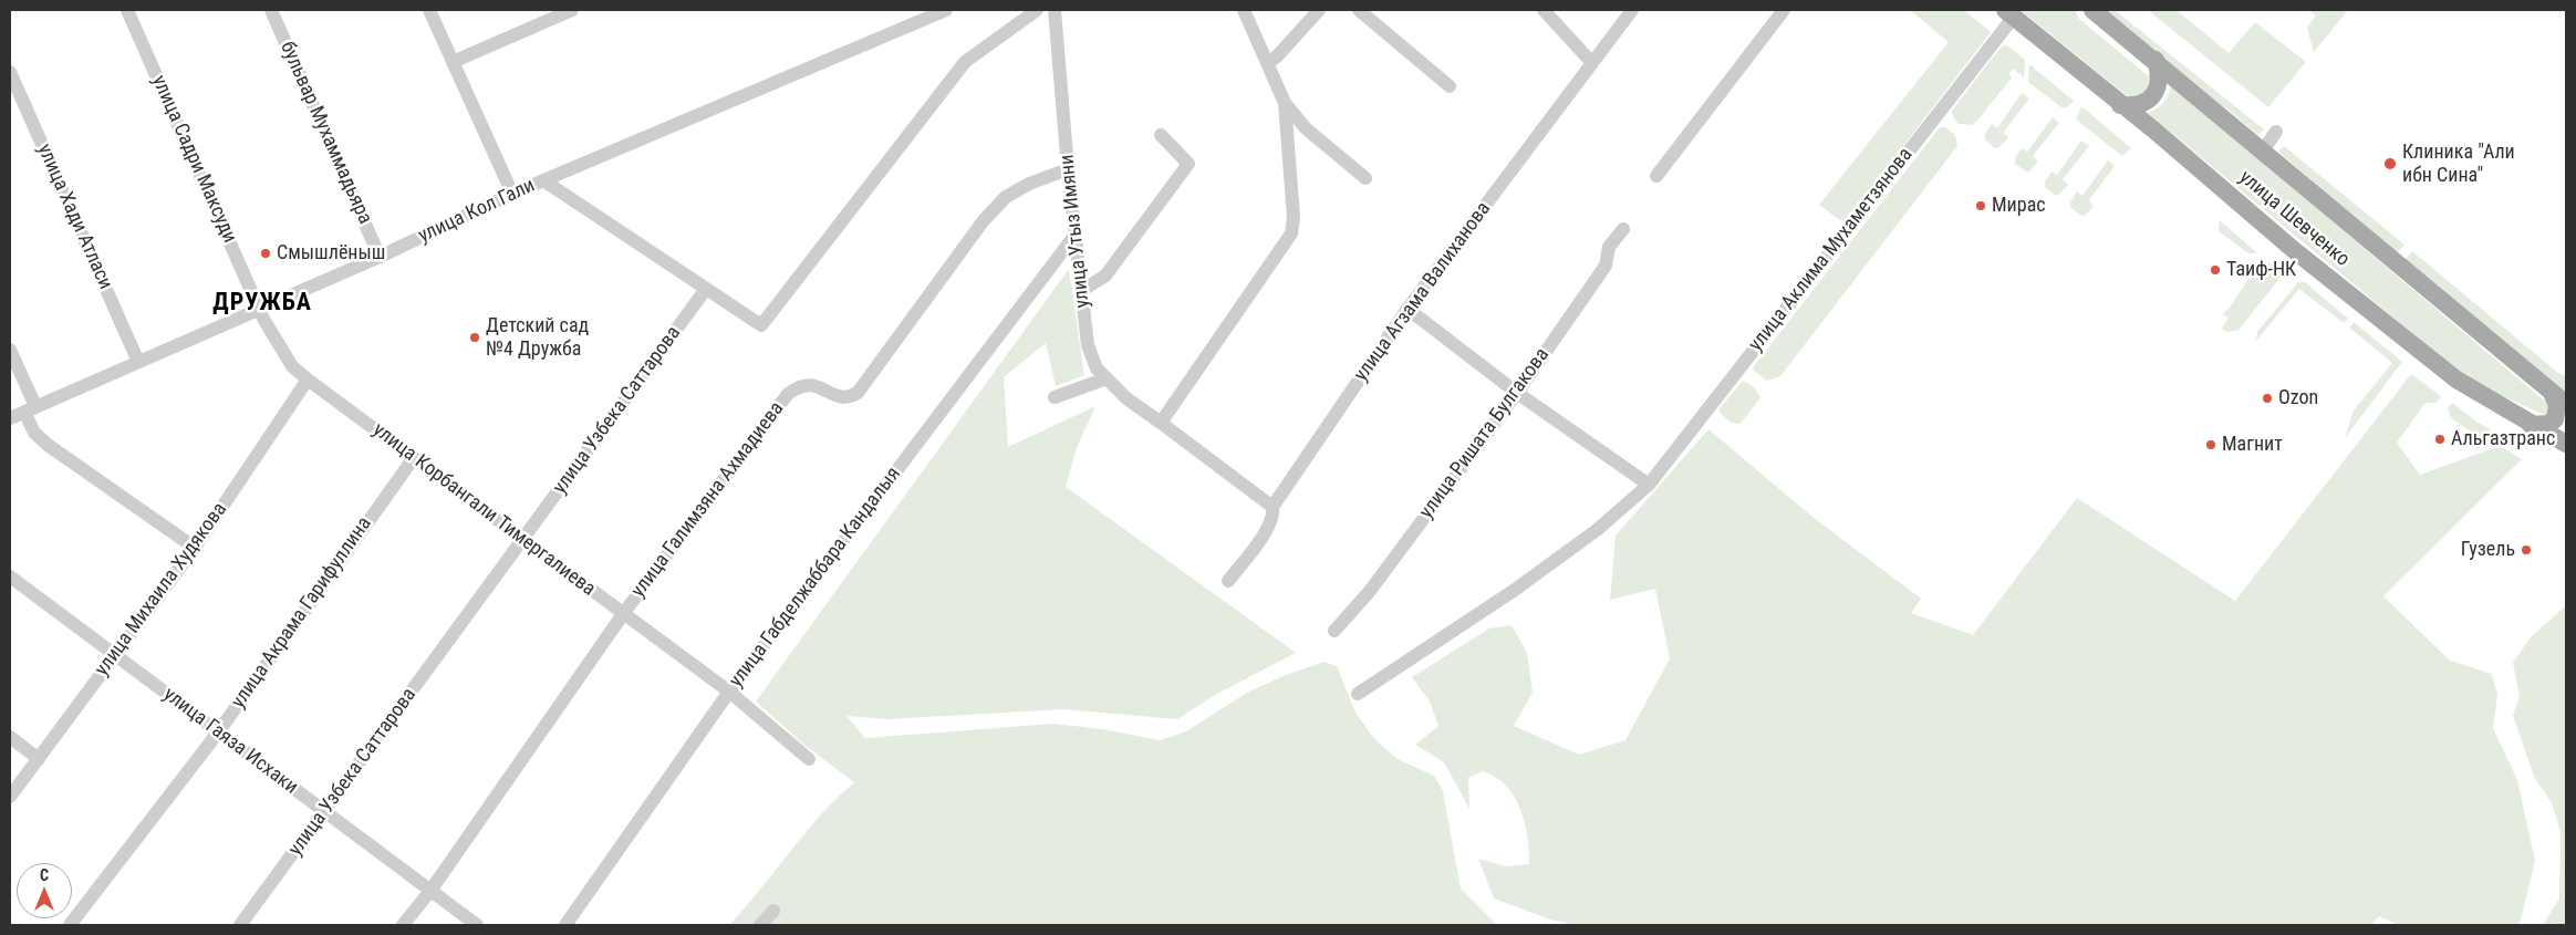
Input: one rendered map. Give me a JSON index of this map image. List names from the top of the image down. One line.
{"streets":{"main road":["улица Шевченко"],"street":["бульвар Мухаммадьяра","улица Садри Максуди","улица Кол Гали","улица Хади Атласи","улица Утыз Имяни","улица Аклима Мухаметзянова","улица Агзама Валиханова","улица Узбека Саттарова","улица Ришата Булгакова","улица Галимзяна Ахмадиева","улица Корбангали Тимергалиева","улица Габделжаббара Кандалыя","улица Михаила Худякова","улица Акрама Гарифуллина","улица Гаяза Исхаки"]},"crossings":[["бульвар Мухаммадьяра","улица Кол Гали"],["улица Садри Максуди","улица Кол Гали"],["улица Садри Максуди","улица Корбангали Тимергалиева"],["улица Кол Гали","улица Хади Атласи"],["улица Кол Гали","улица Корбангали Тимергалиева"],["улица Шевченко","улица Аклима Мухаметзянова"],["улица Утыз Имяни","улица Агзама Валиханова"],["улица Утыз Имяни","улица Галимзяна Ахмадиева"],["улица Утыз Имяни","улица Габделжаббара Кандалыя"],["улица Узбека Саттарова","улица Корбангали Тимергалиева"],["улица Узбека Саттарова","улица Гаяза Исхаки"],["улица Галимзяна Ахмадиева","улица Корбангали Тимергалиева"],["улица Галимзяна Ахмадиева","улица Гаяза Исхаки"],["улица Корбангали Тимергалиева","улица Габделжаббара Кандалыя"],["улица Корбангали Тимергалиева","улица Михаила Худякова"],["улица Корбангали Тимергалиева","улица Акрама Гарифуллина"],["улица Михаила Худякова","улица Гаяза Исхаки"],["улица Акрама Гарифуллина","улица Гаяза Исхаки"]],"districts":["ДРУЖБА"],"places":["Клиника \"Али ибн Сина\"","Мирас","Смышлёныш","Таиф-НК","Детский сад №4 Дружба","Ozon","Альгазтранс","Магнит","Гузель"],"north":"top"}
